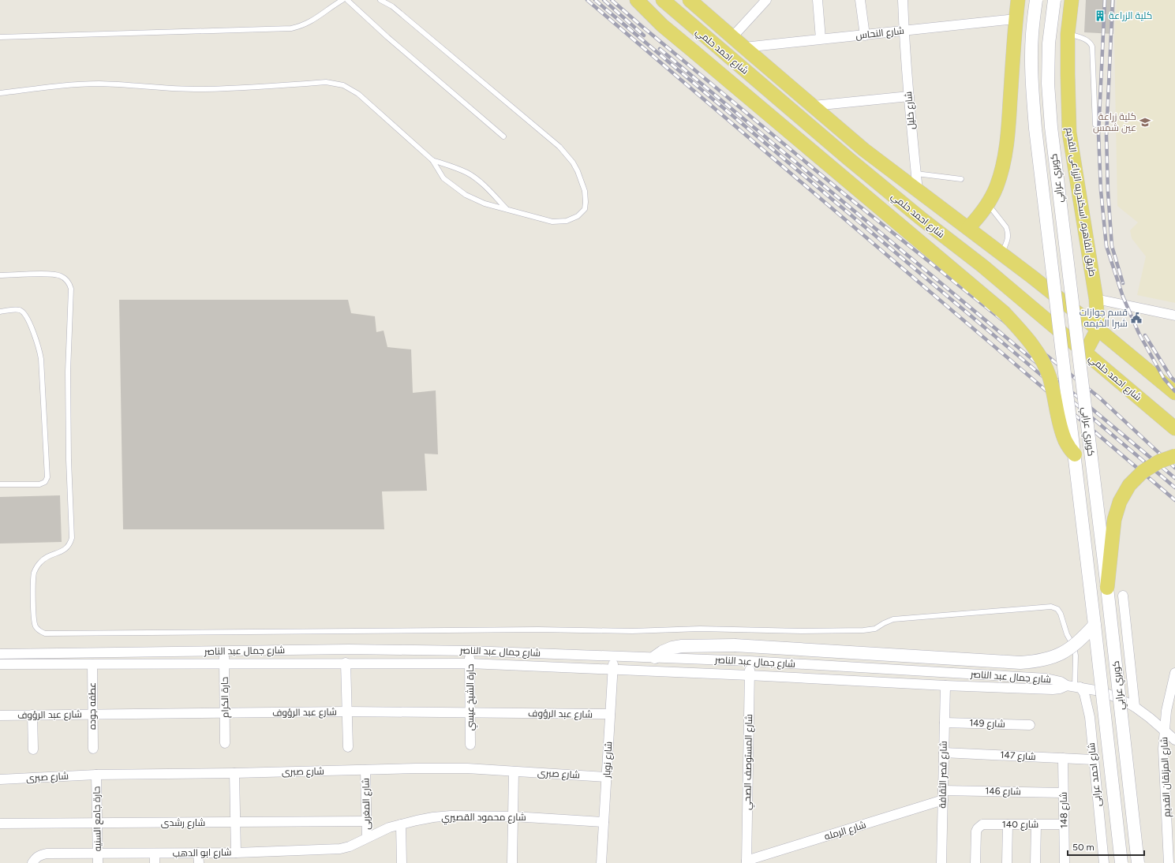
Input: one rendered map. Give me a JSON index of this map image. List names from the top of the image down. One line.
{"streets":{"main road":["شارع احمد حلمي","كوبري عرابي","طريق القاهره, اسكندريه الزراعى القديم"],"street":["شارع النحاس","شارع خليل","شارع جمال عبد الناصر","حارة الكرام","حارة الشيخ عيسي","عطفه جوده","شارع عبد الرؤوف","شارع 149","شارع 147","شارع نوبار","شارع المستوصف الصحي","شارع صبرى","شارع قصر الثقافة","شارع احمد عرابى","شارع المزلقان القديم","شارع 146","شارع المغربى","شارع 148","شارع محمود القصيري","حارة جامع السنيه","شارع رشدى","شارع 140","شارع الرمله","شارع ابو الدهب"]},"crossings":[["شارع النحاس","شارع احمد حلمي"],["شارع النحاس","شارع خليل"],["شارع احمد حلمي","شارع خليل"],["شارع احمد حلمي","طريق القاهره, اسكندريه الزراعى القديم"],["شارع جمال عبد الناصر","حارة الكرام"],["شارع جمال عبد الناصر","حارة الشيخ عيسي"],["شارع جمال عبد الناصر","عطفه جوده"],["شارع جمال عبد الناصر","شارع نوبار"],["شارع جمال عبد الناصر","شارع المستوصف الصحي"],["شارع جمال عبد الناصر","شارع قصر الثقافة"],["شارع جمال عبد الناصر","شارع احمد عرابى"],["حارة الكرام","شارع عبد الرؤوف"],["حارة الشيخ عيسي","شارع عبد الرؤوف"],["عطفه جوده","شارع عبد الرؤوف"],["شارع عبد الرؤوف","شارع نوبار"],["شارع 149","شارع قصر الثقافة"],["شارع 147","شارع قصر الثقافة"],["شارع 147","شارع احمد عرابى"],["شارع 147","شارع 148"],["شارع نوبار","شارع صبرى"],["شارع نوبار","شارع محمود القصيري"],["شارع المستوصف الصحي","شارع الرمله"],["شارع صبرى","شارع المغربى"],["شارع صبرى","حارة جامع السنيه"],["شارع قصر الثقافة","شارع 146"],["شارع قصر الثقافة","شارع الرمله"],["شارع 146","شارع 148"],["شارع المغربى","شارع محمود القصيري"],["شارع المغربى","شارع رشدى"],["شارع المغربى","شارع ابو الدهب"],["شارع 148","شارع 140"],["شارع محمود القصيري","شارع ابو الدهب"],["حارة جامع السنيه","شارع رشدى"],["حارة جامع السنيه","شارع ابو الدهب"]],"places":{"building":["كلية الزراعة"],"school or university":["كلية زراعة عين شمس"],"public building":["قسم جوازات شبرا الخيمه"]},"scale_bar":"50 m"}
